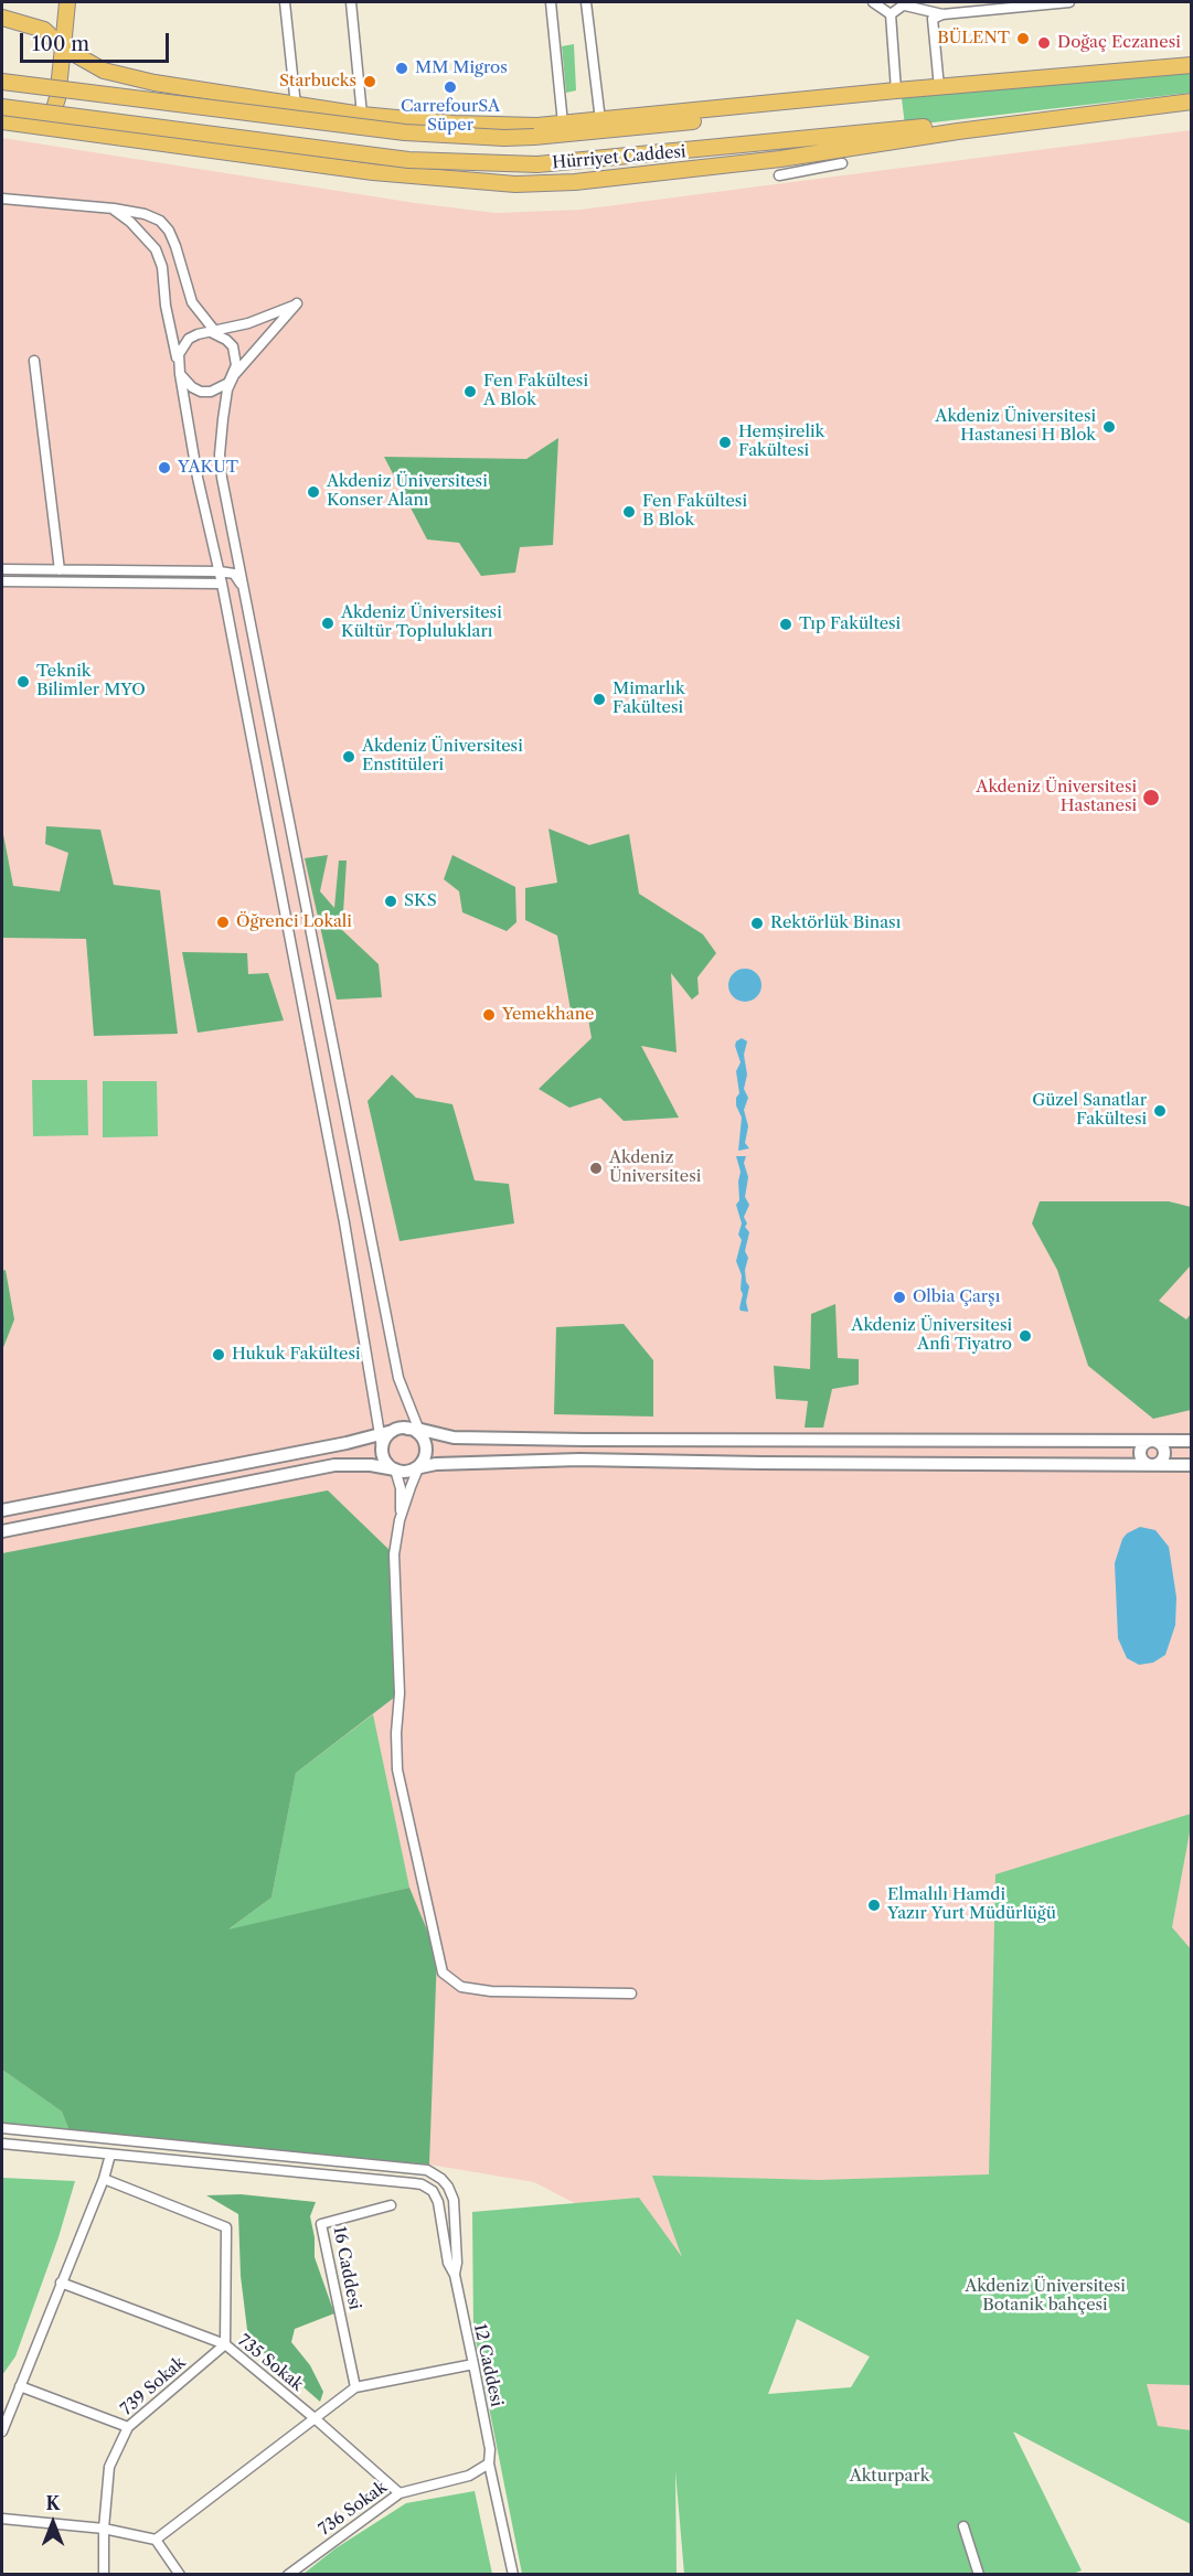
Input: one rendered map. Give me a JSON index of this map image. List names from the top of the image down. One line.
{"streets":{"main road":["Hürriyet Caddesi"],"street":["16 Caddesi","735 Sokak","12 Caddesi","739 Sokak","736 Sokak"]},"crossings":[["735 Sokak","739 Sokak"],["735 Sokak","736 Sokak"],["12 Caddesi","736 Sokak"]],"parks":["Akdeniz Üniversitesi Botanik bahçesi","Akturpark"],"places":["BÜLENT","Doğaç Eczanesi","MM Migros","Starbucks","CarrefourSA Süper","Fen Fakültesi A Blok","Akdeniz Üniversitesi Hastanesi H Blok","Hemşirelik Fakültesi","YAKUT","Akdeniz Üniversitesi Konser Alanı","Fen Fakültesi B Blok","Akdeniz Üniversitesi Kültür Toplulukları","Tıp Fakültesi","Teknik Bilimler MYO","Mimarlık Fakültesi","Akdeniz Üniversitesi Enstitüleri","Akdeniz Üniversitesi Hastanesi","SKS","Öğrenci Lokali","Rektörlük Binası","Yemekhane","Güzel Sanatlar Fakültesi","Akdeniz Üniversitesi","Olbia Çarşı","Akdeniz Üniversitesi Anfi Tiyatro","Hukuk Fakültesi","Elmalılı Hamdi Yazır Yurt Müdürlüğü"],"scale_bar":"100 m","north":"top"}
